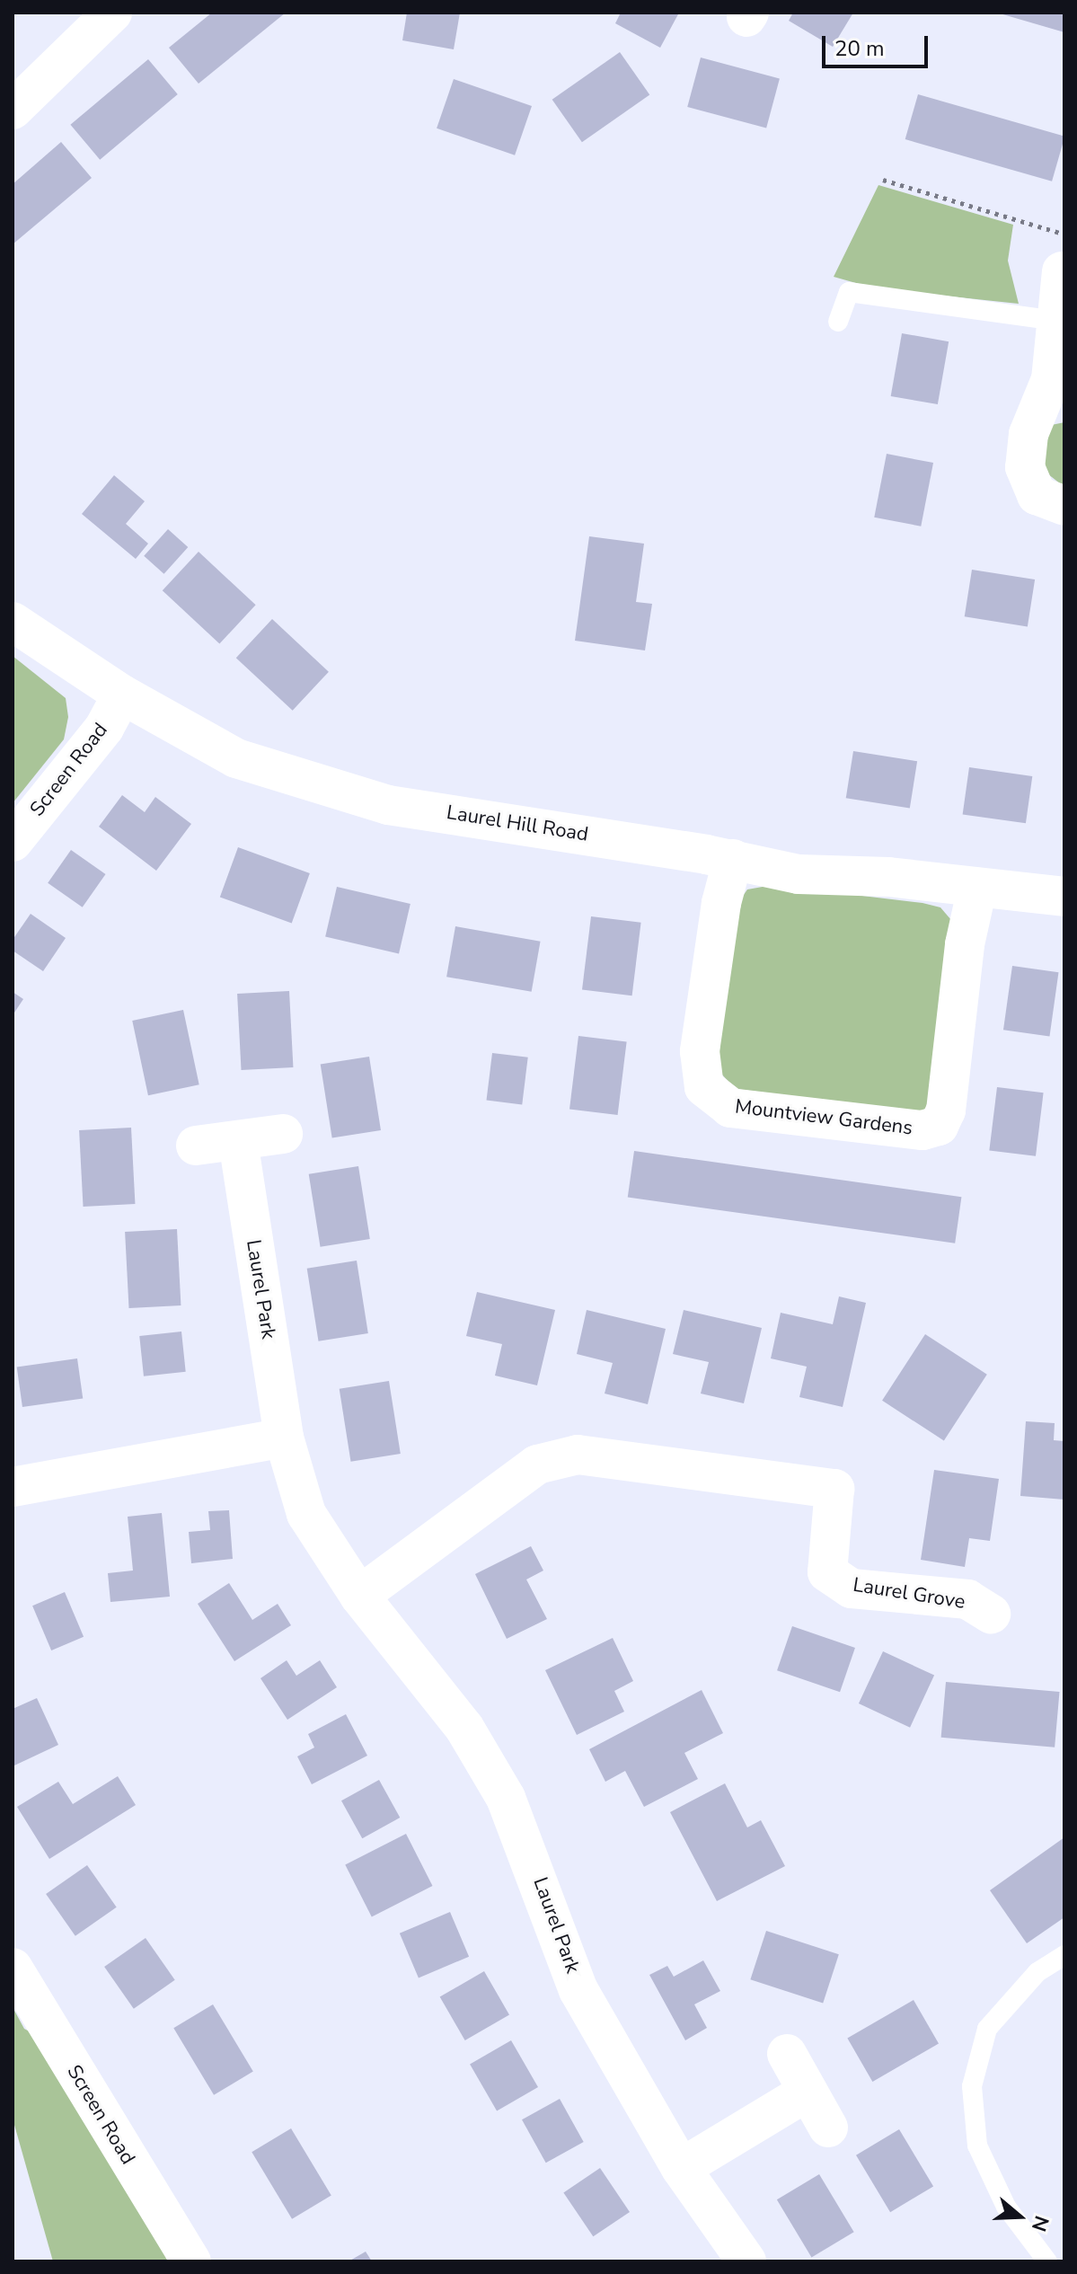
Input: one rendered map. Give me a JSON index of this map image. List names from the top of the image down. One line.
{"streets":{"street":["Screen Road","Laurel Hill Road","Mountview Gardens","Laurel Park","Laurel Grove"]},"crossings":[["Screen Road","Laurel Hill Road"],["Laurel Hill Road","Mountview Gardens"],["Laurel Park","Laurel Grove"]],"scale_bar":"20 m","north":"right"}
